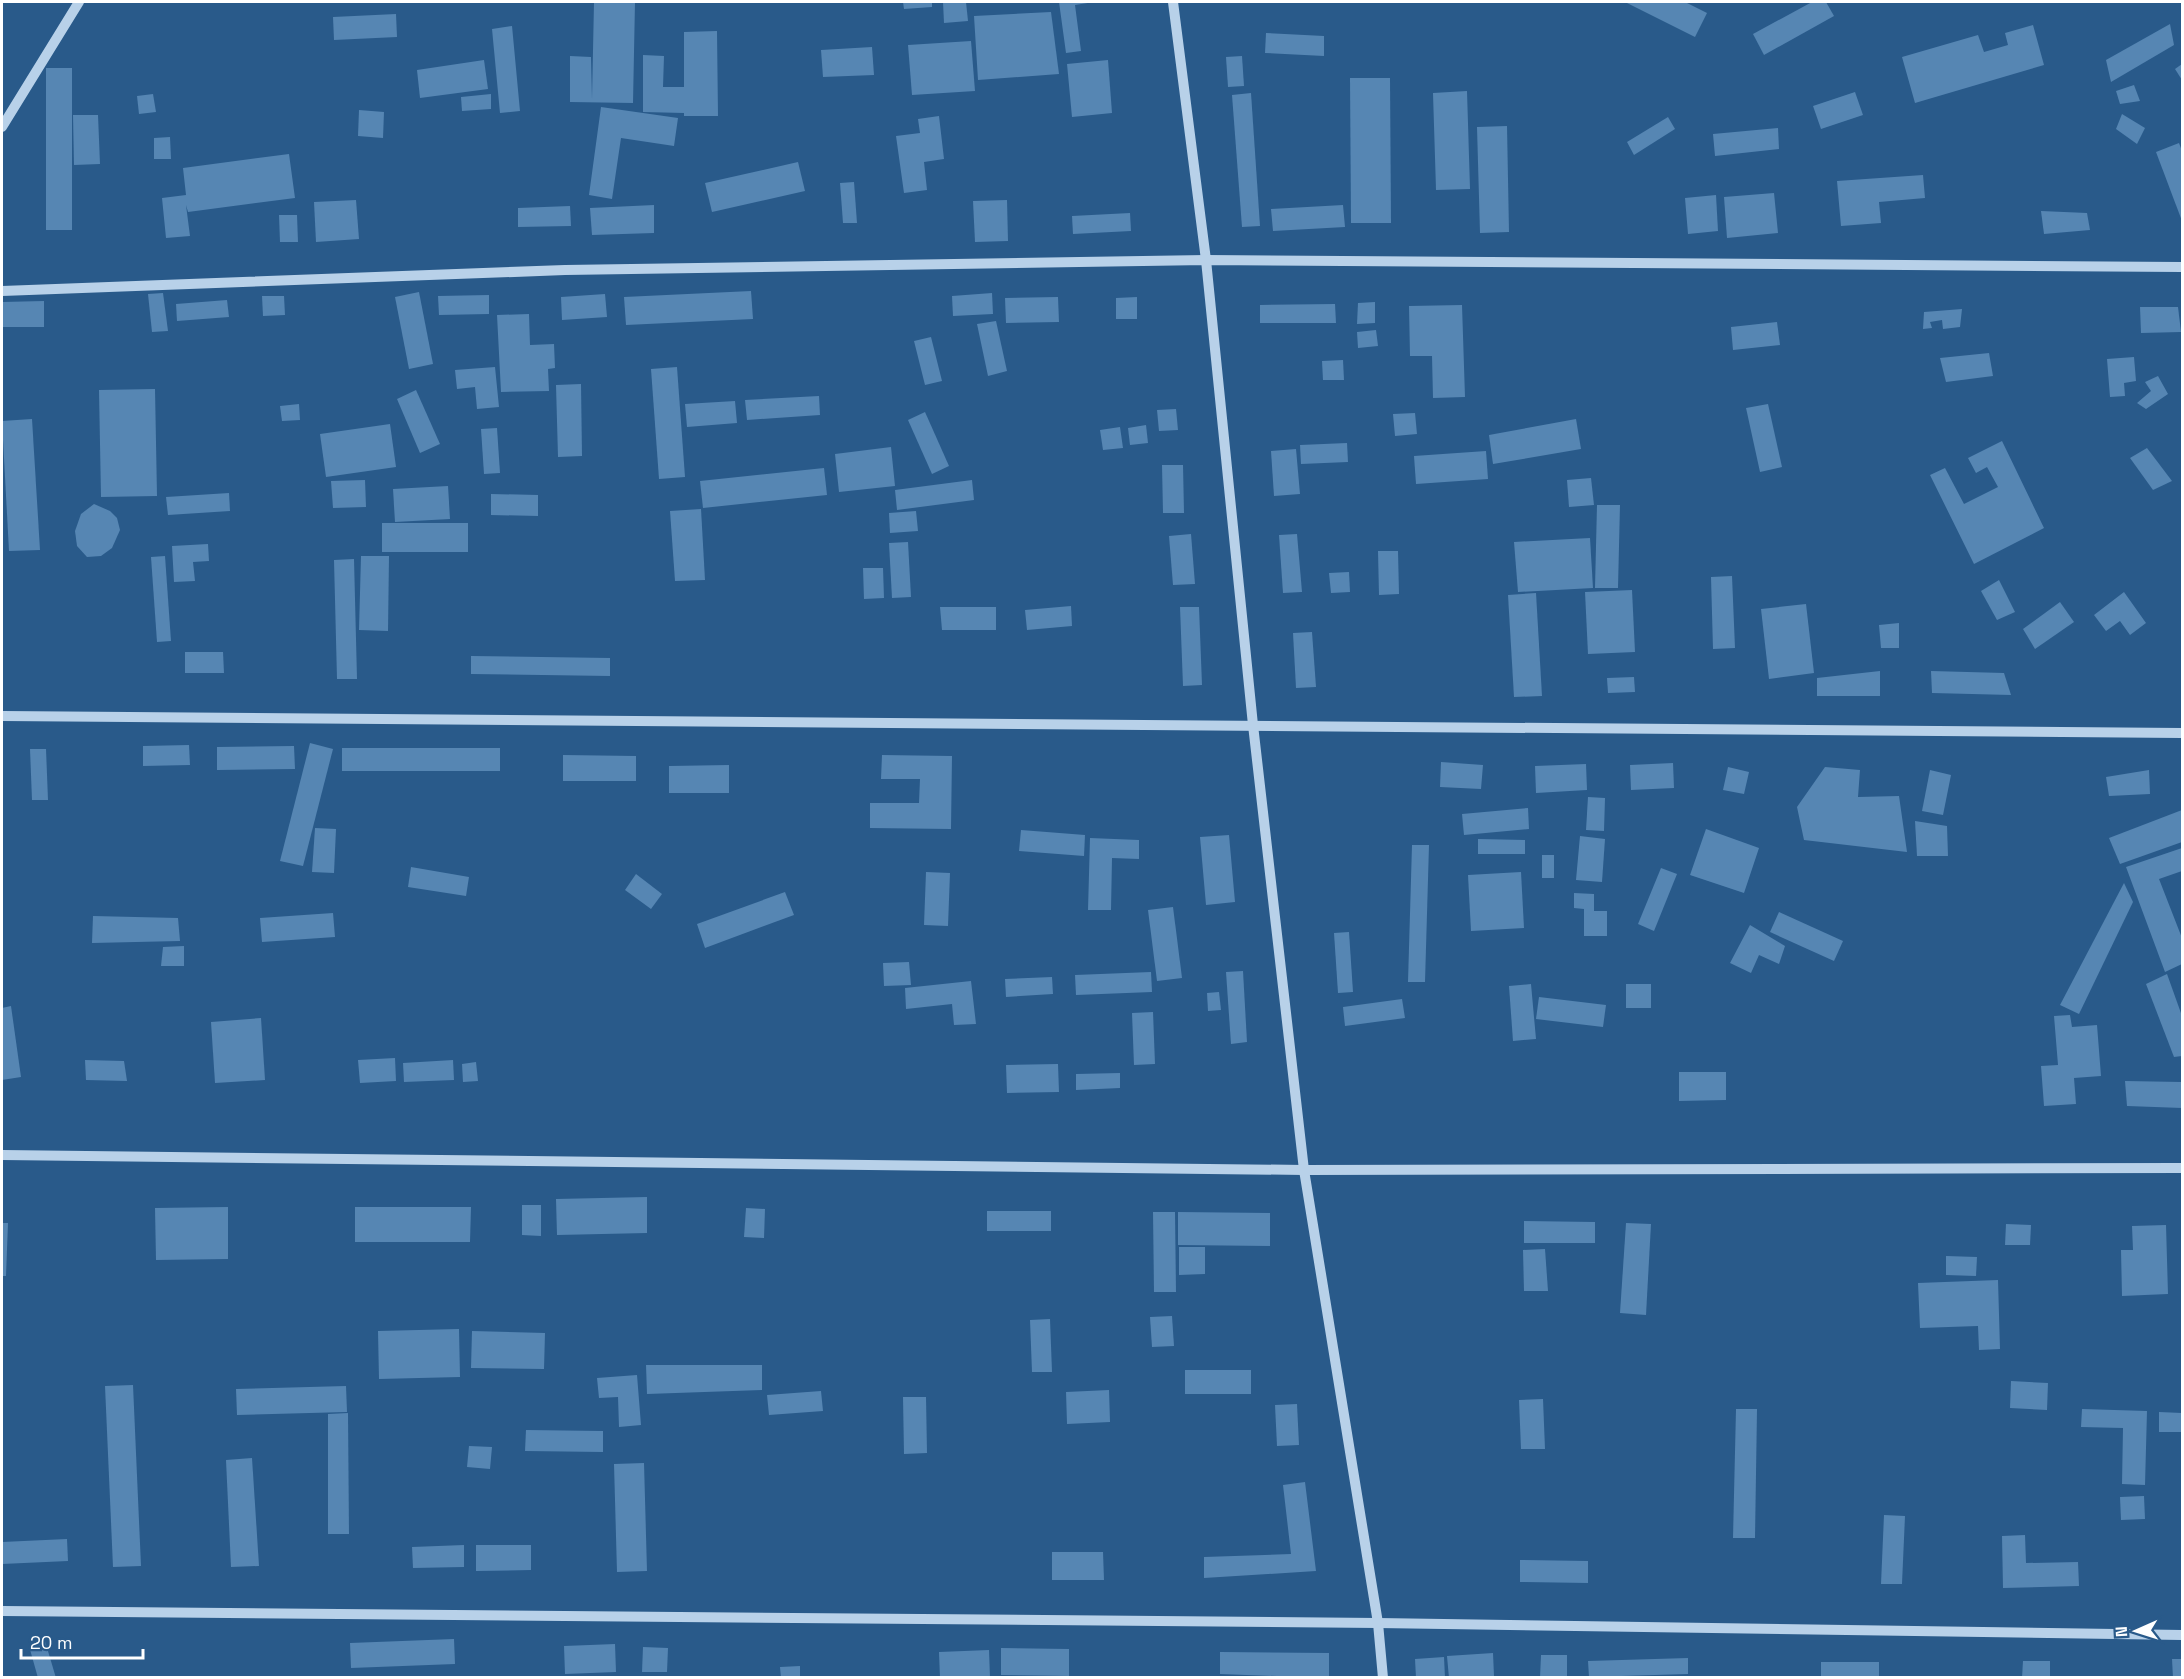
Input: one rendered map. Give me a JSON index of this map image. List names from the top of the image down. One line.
{"scale_bar":"20 m","north":"left"}
